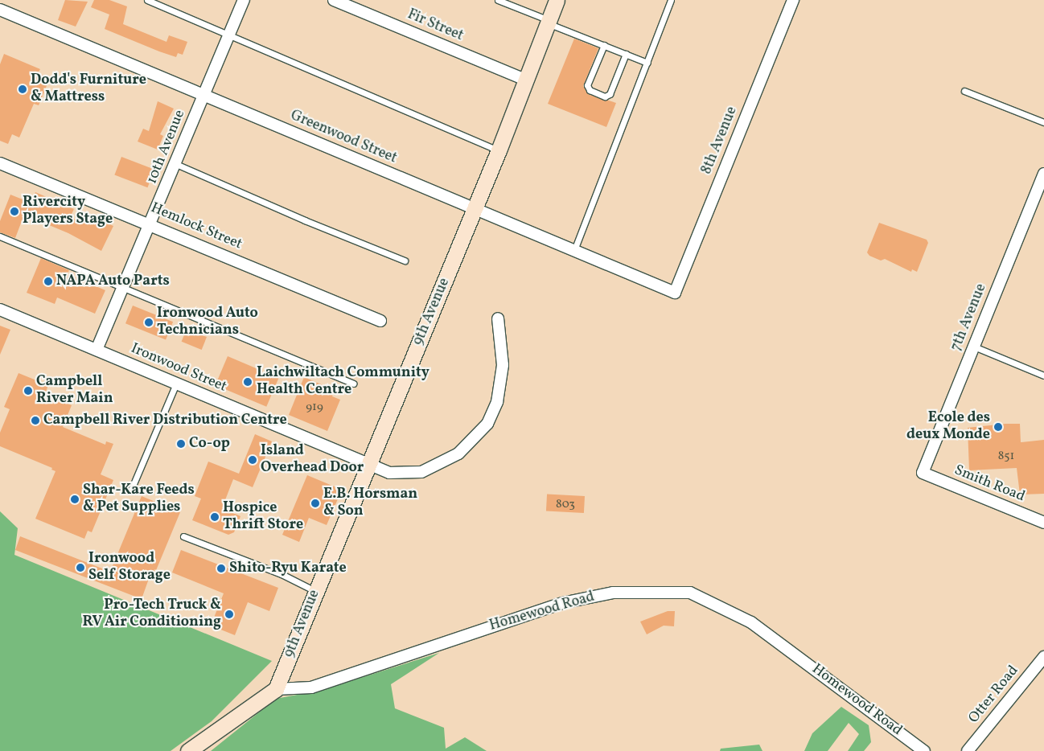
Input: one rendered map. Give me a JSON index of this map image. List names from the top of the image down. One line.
{"streets":{"main road":["9th Avenue"],"street":["Fir Street","Greenwood Street","8th Avenue","10th Avenue","Hemlock Street","7th Avenue","Ironwood Street","Smith Road","Homewood Road","Otter Road"]},"crossings":[["Fir Street","9th Avenue"],["Greenwood Street","8th Avenue"],["Greenwood Street","10th Avenue"],["Greenwood Street","9th Avenue"],["10th Avenue","Hemlock Street"],["10th Avenue","Ironwood Street"],["9th Avenue","Ironwood Street"],["9th Avenue","Homewood Road"],["7th Avenue","Smith Road"]],"places":["Dodd's Furniture & Mattress","Rivercity Players Stage","NAPA Auto Parts","Ironwood Auto Technicians","Laichwiltach Community Health Centre","Campbell River Main","Campbell River Distribution Centre","Ecole des deux Monde","Co-op","Island Overhead Door","Shar-Kare Feeds & Pet Supplies","E.B. Horsman & Son","Hospice Thrift Store","Ironwood Self Storage","Shito-Ryu Karate","Pro-Tech Truck & RV Air Conditioning"],"house_numbers":["919","851","803"]}
